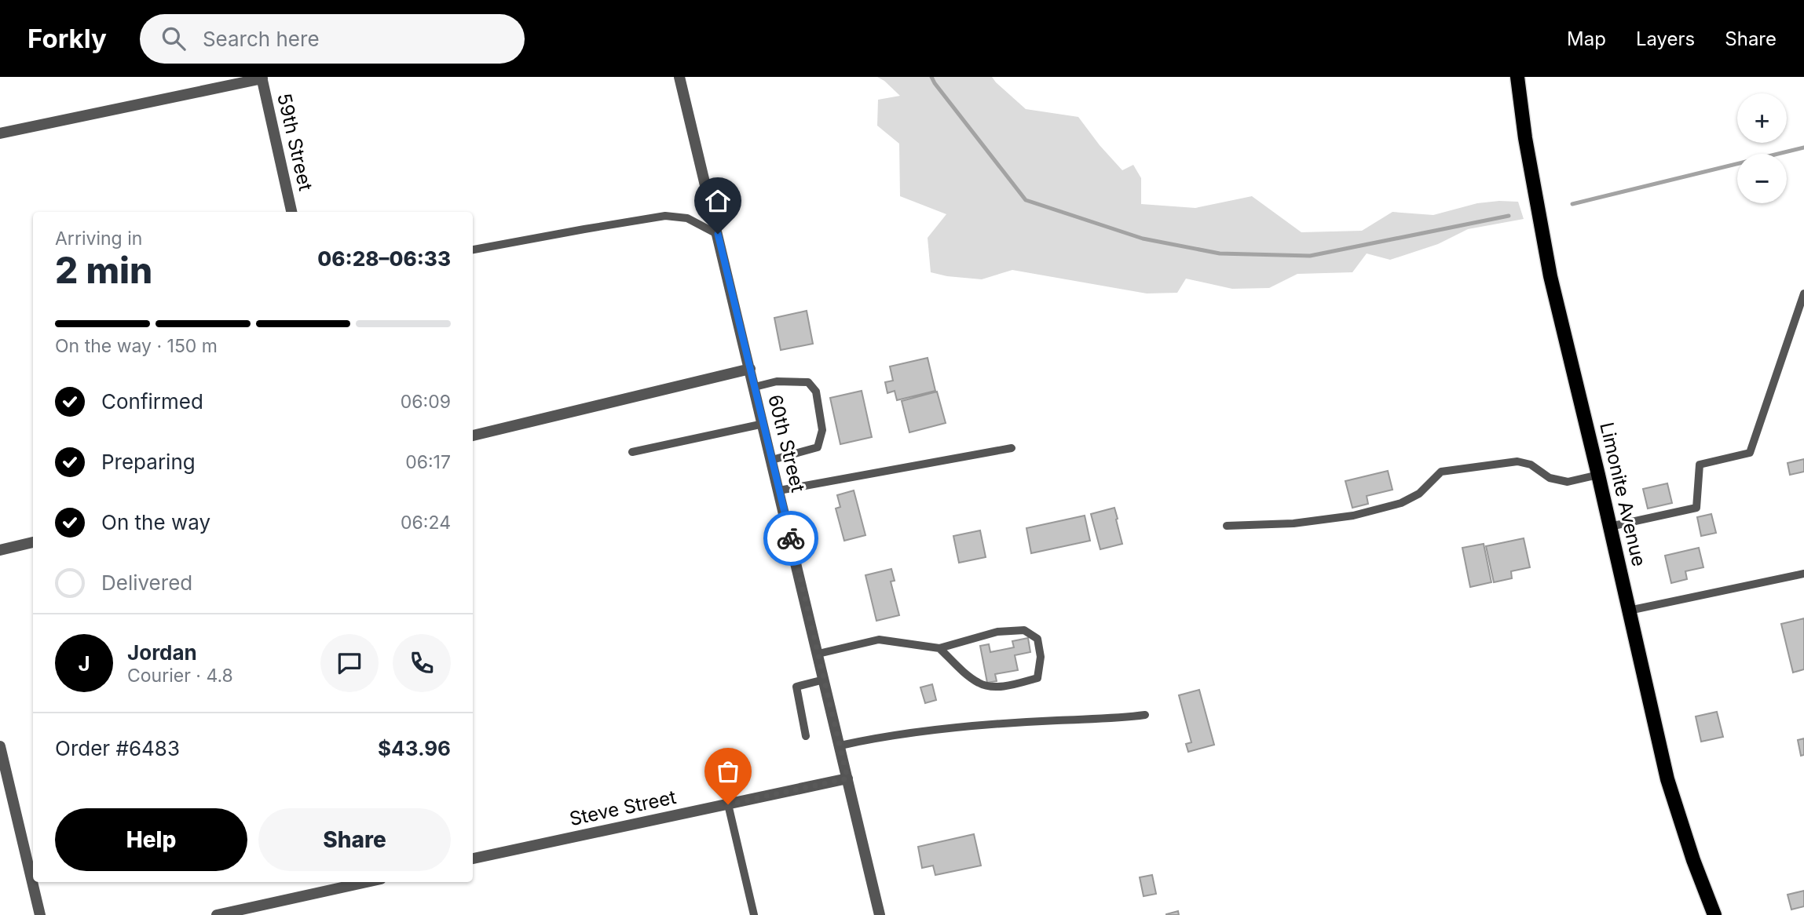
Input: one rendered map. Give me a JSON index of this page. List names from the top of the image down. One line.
{"streets":{"main road":["Limonite Avenue"],"street":["59th Street","60th Street","Steve Street"]},"crossings":[["60th Street","Steve Street"]],"page":{"header":"Forkly","search":"Search here","nav":["Map","Layers","Share"],"map_buttons":["+","−"],"heading":["2 min","Arriving in","06:28–06:33"],"panel":["Jordan","Courier · 4.8","Order #6483","$43.96"],"bar":"On the way · 150 m","list":[["Confirmed","06:09"],["Preparing","06:17"],["On the way","06:24"],"Delivered"],"round":"J","buttons":["Help","Share"]}}
